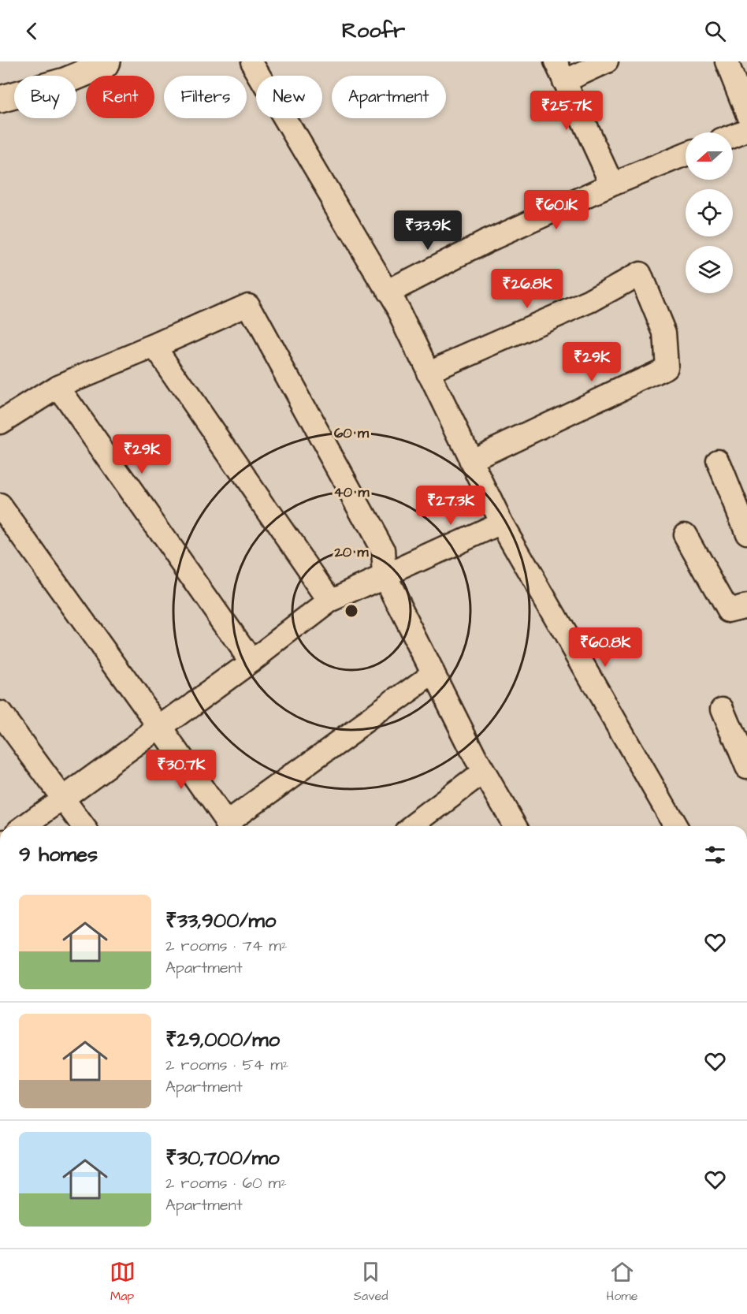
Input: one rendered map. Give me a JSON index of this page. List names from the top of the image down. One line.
{"north":"left","page":{"header":"Roofr","chip":["Buy","Rent","Filters","New","Apartment"],"price":["₹25.7K","₹60.1K","₹33.9K","₹26.8K","₹29K","₹29K","₹27.3K","₹60.8K","₹30.7K"],"heading":"9 homes","list":[{"name":"₹33,900/mo","note":"2 rooms · 74 m² · Apartment"},{"name":"₹29,000/mo","note":"2 rooms · 54 m² · Apartment"},{"name":"₹30,700/mo","note":"2 rooms · 60 m² · Apartment"}],"tabs":["Map","Saved","Home"]},"rings":["60 m","40 m","20 m"]}
